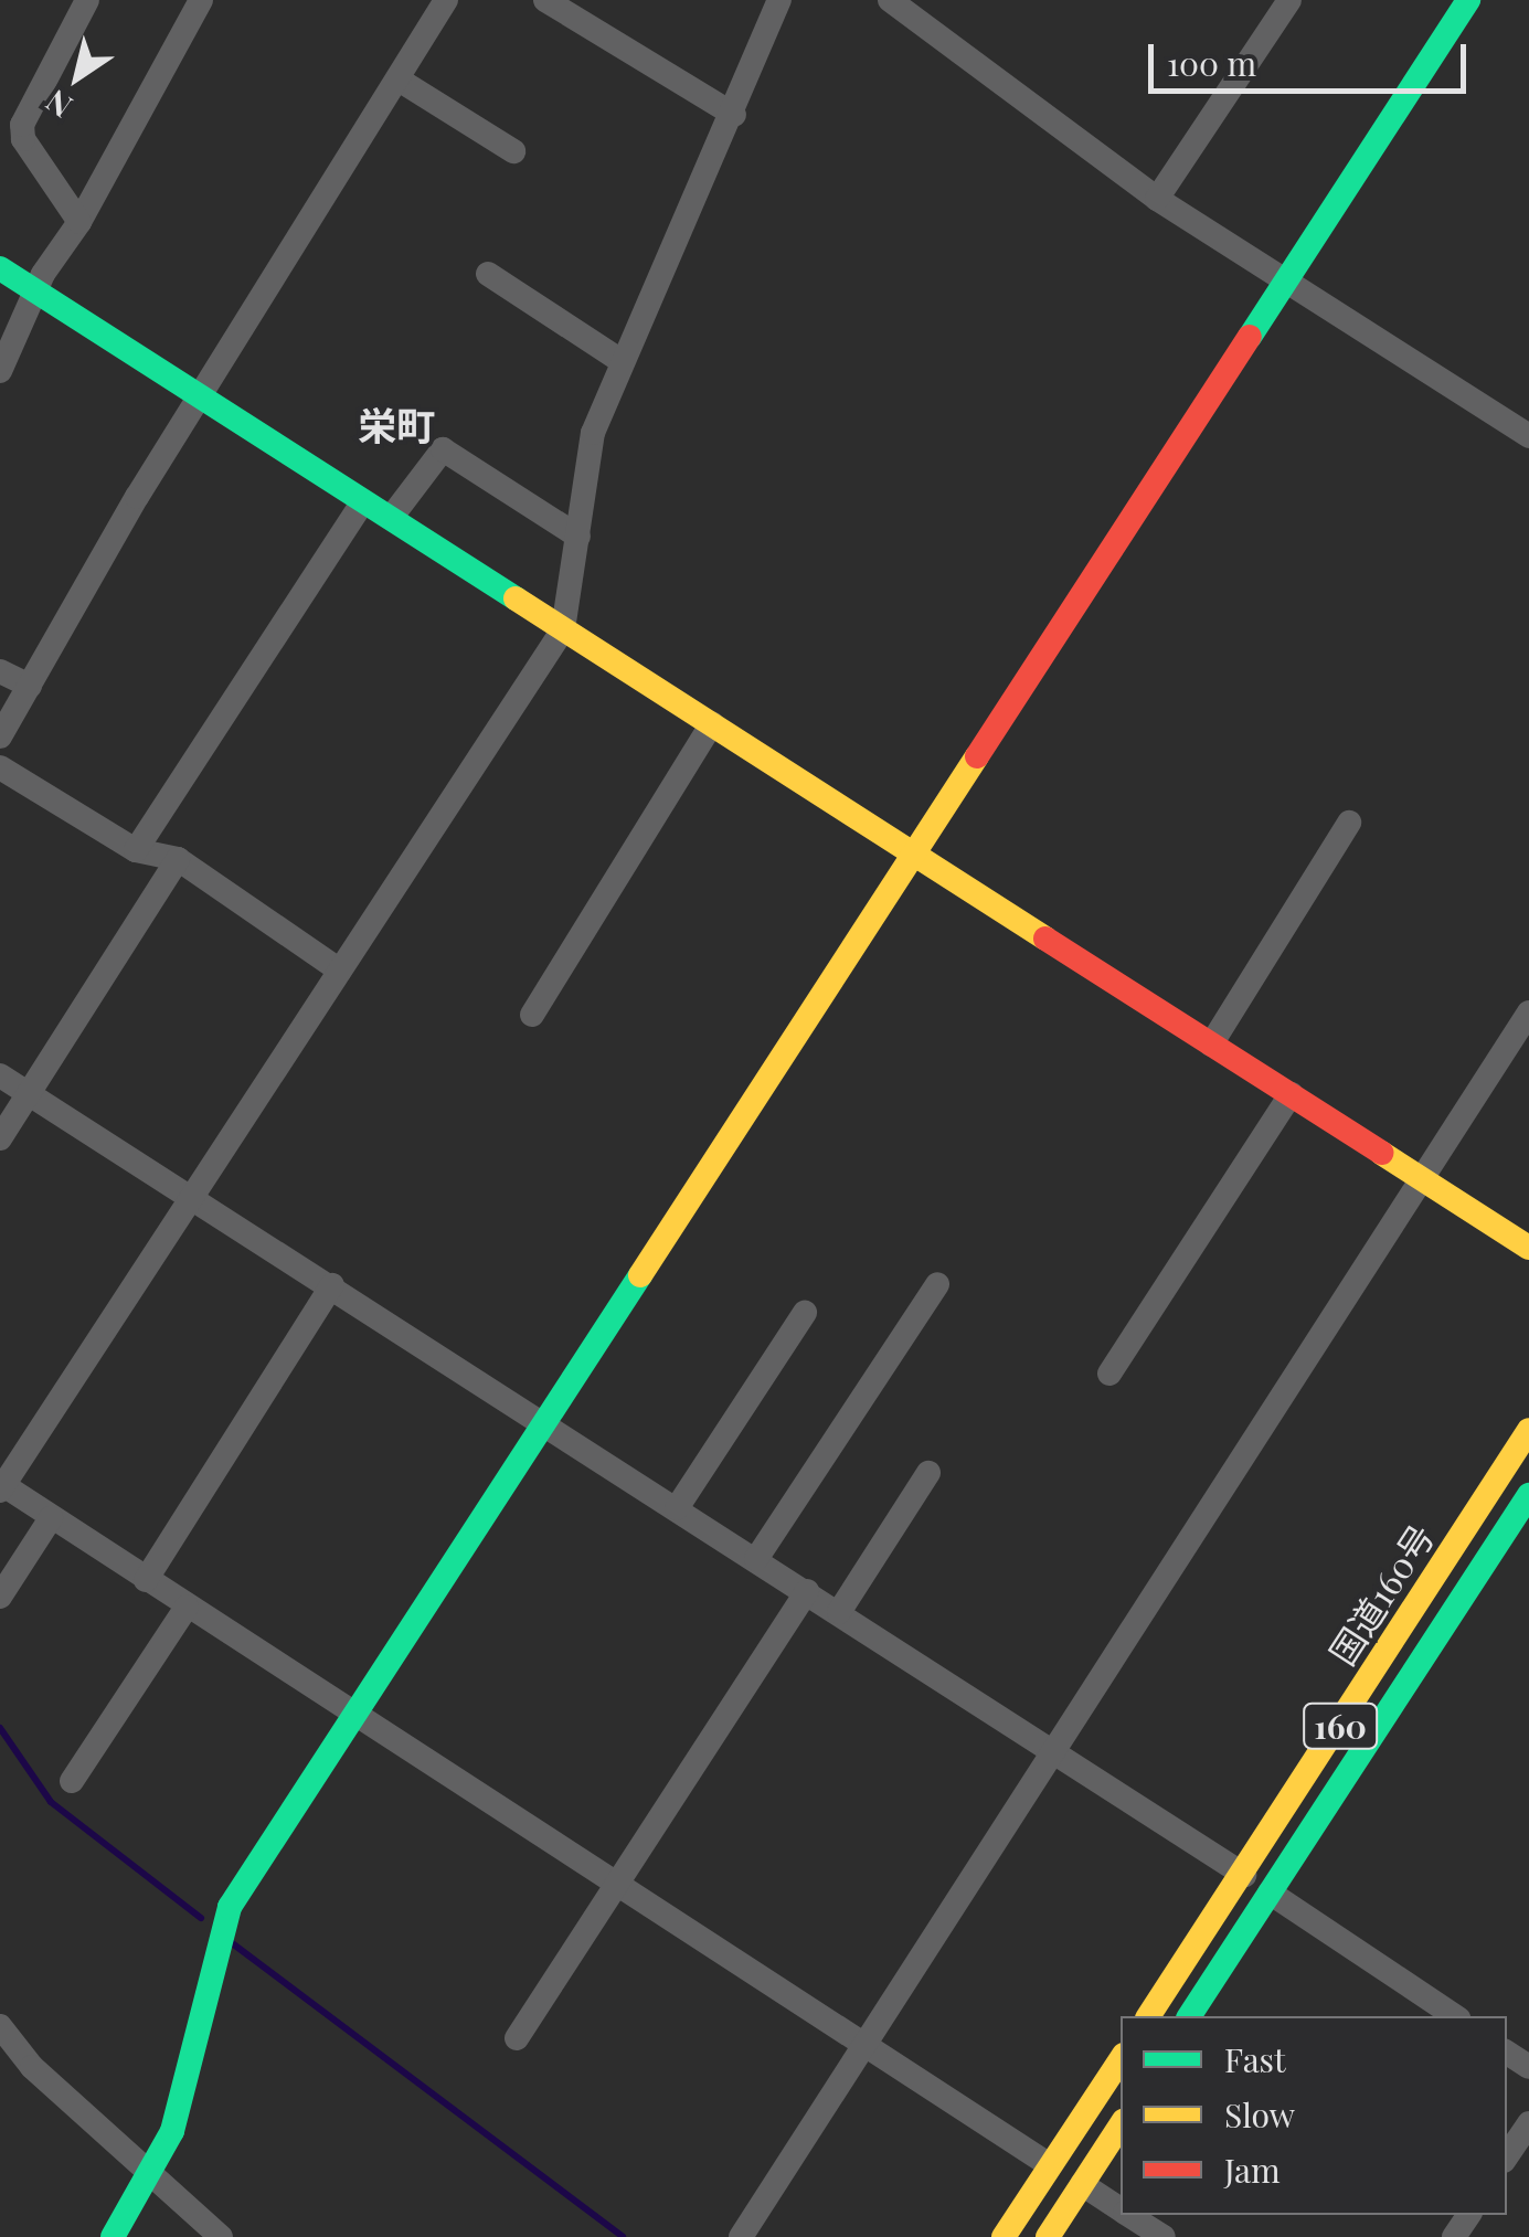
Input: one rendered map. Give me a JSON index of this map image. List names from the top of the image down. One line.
{"streets":{"main road":["国道160号","160"]},"districts":["栄町"],"legend":["Fast","Slow","Jam"],"scale_bar":"100 m","north":"bottom left"}
